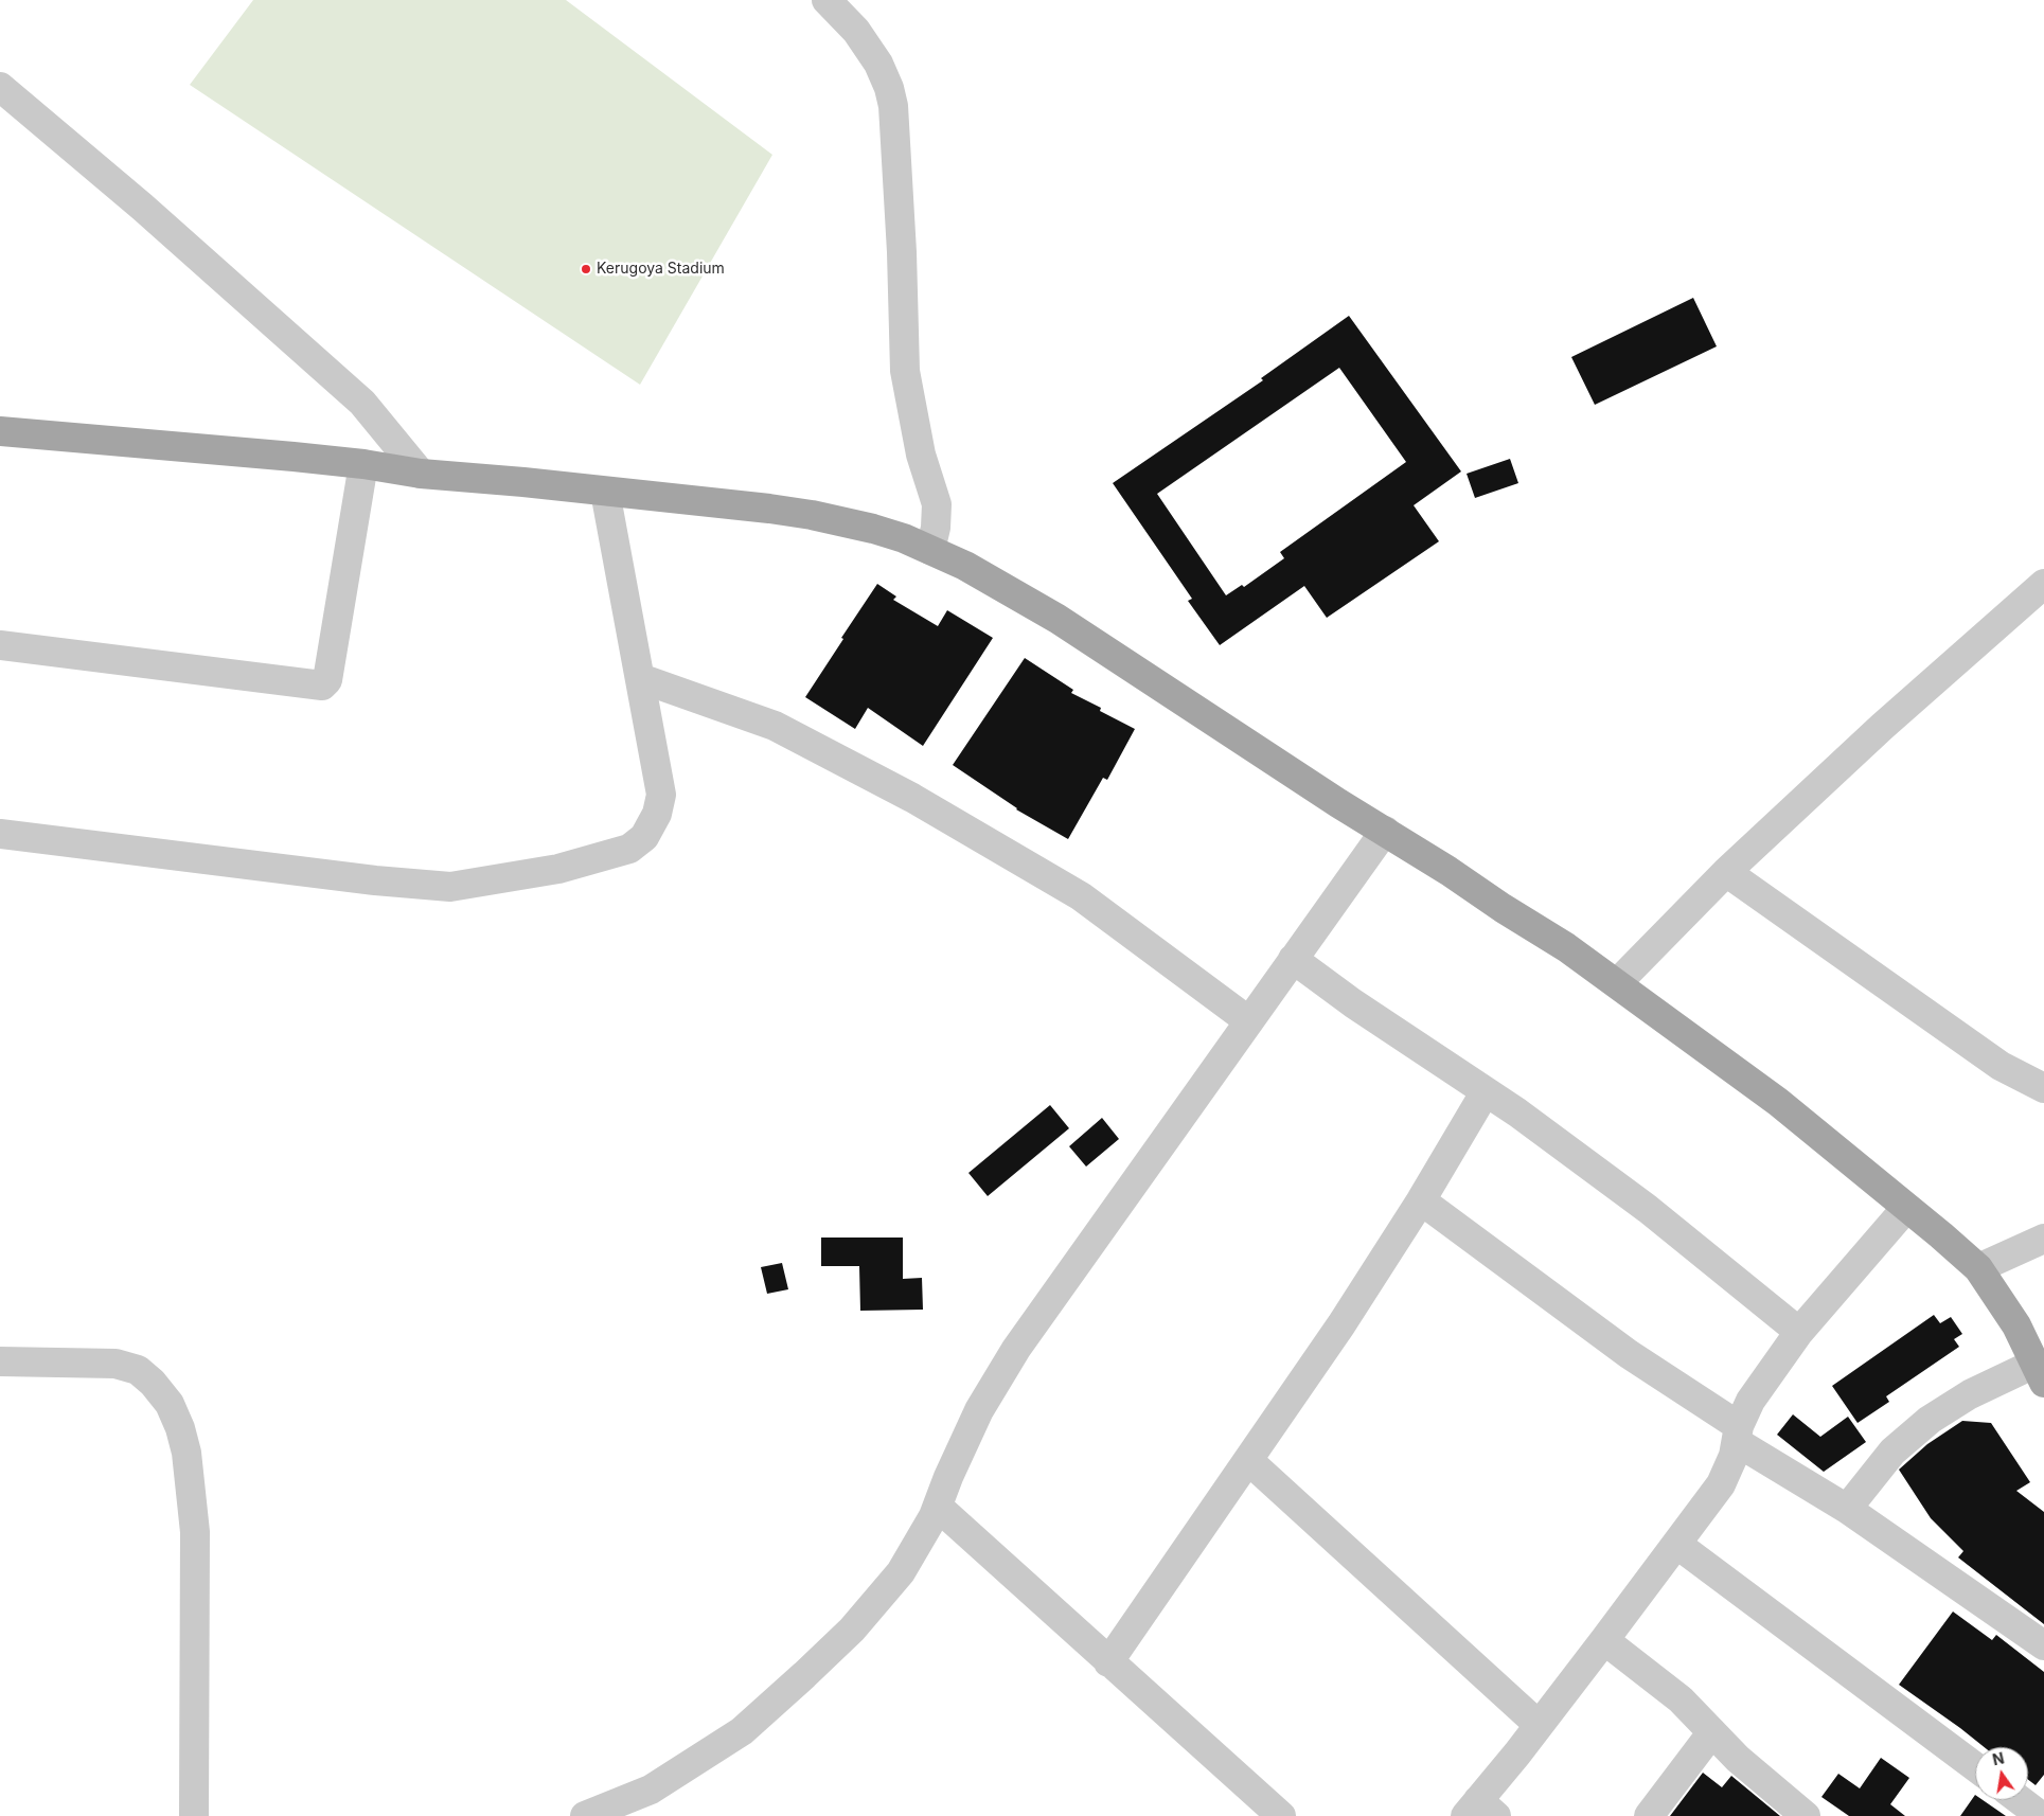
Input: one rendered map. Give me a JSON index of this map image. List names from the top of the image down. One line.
{"places":["Kerugoya Stadium"],"north":"top"}
